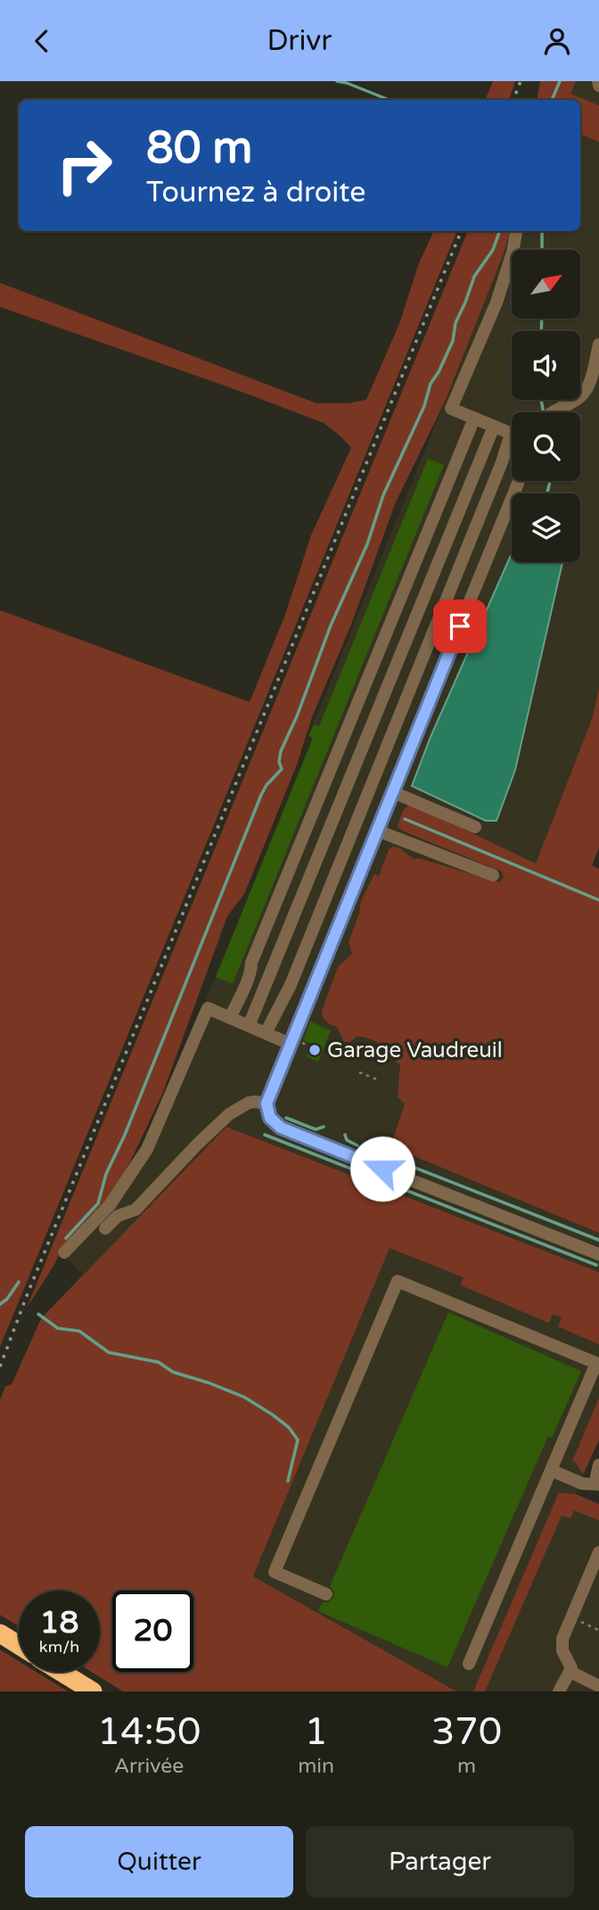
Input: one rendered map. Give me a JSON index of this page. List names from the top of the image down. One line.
{"places":["Garage Vaudreuil"],"north":"top right","page":{"header":"Drivr","turn":["80 m","Tournez à droite"],"speed":"18 km/h","limit":"20","eta":["14:50","Arrivée","1","min","370","m"],"buttons":["Quitter","Partager"]}}
